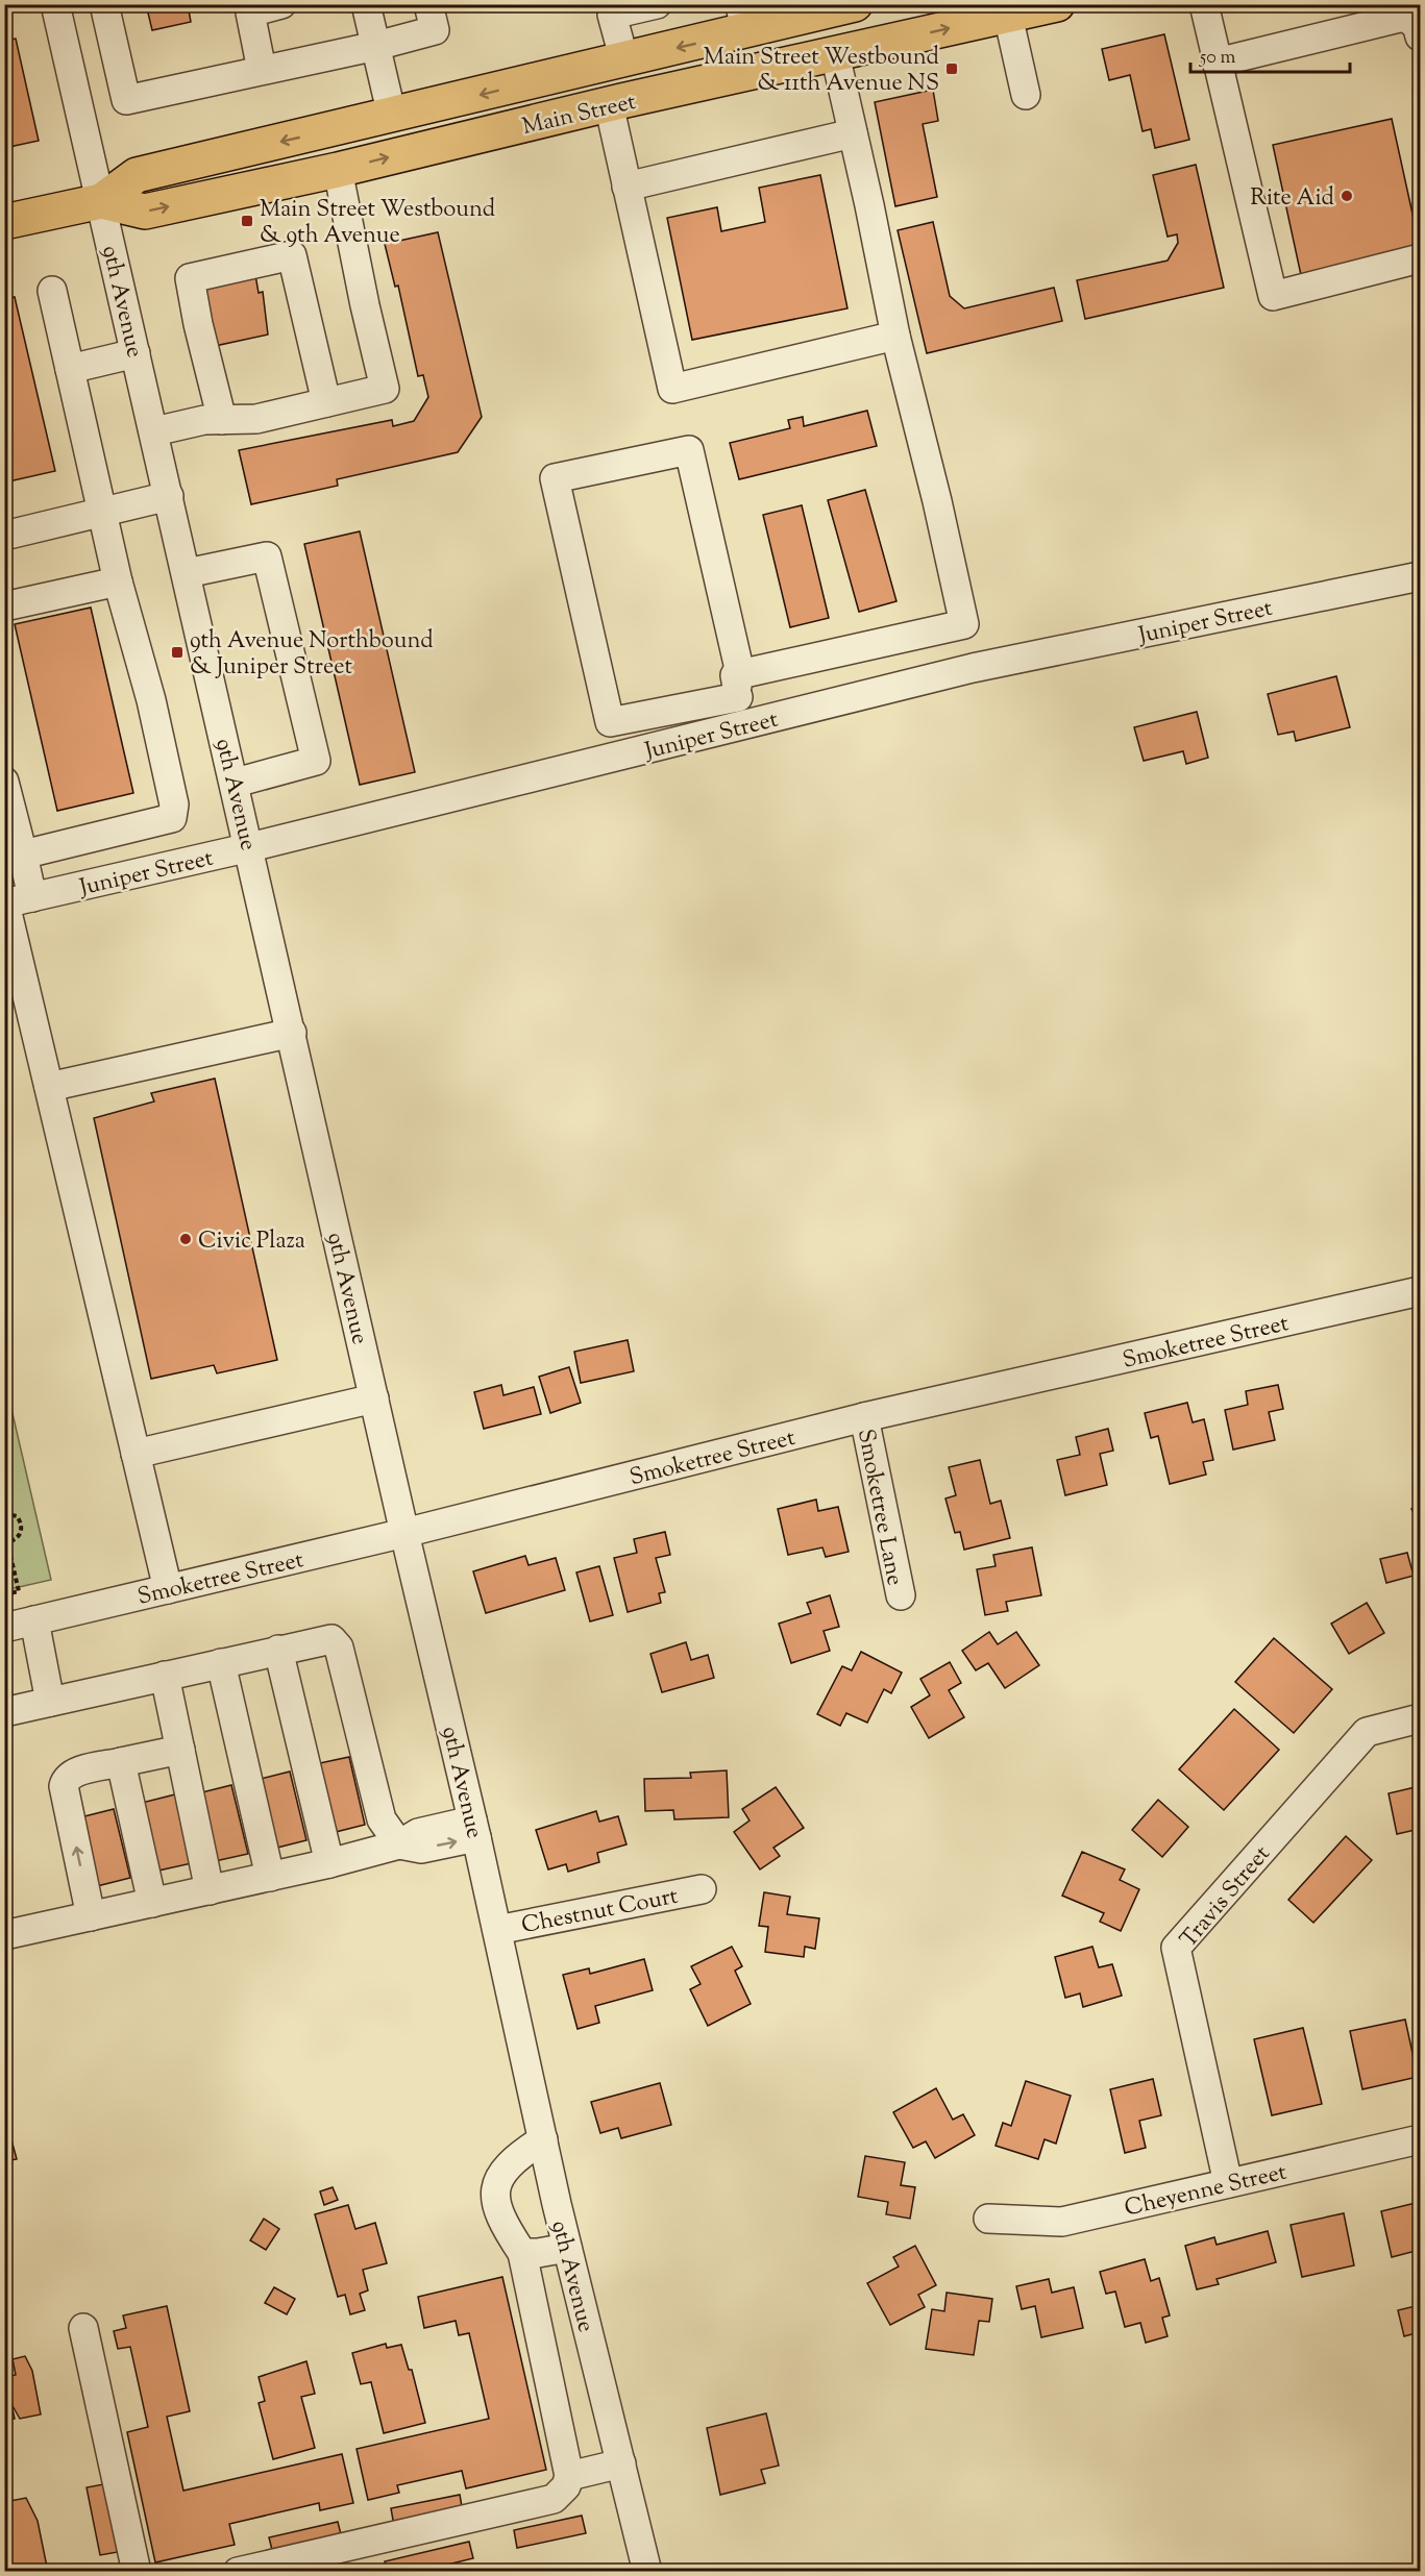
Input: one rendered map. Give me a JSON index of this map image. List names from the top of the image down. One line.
{"streets":{"main road":["Main Street"],"street":["9th Avenue","Juniper Street","Smoketree Street","Smoketree Lane","Travis Street","Chestnut Court","Cheyenne Street"]},"crossings":[["Main Street","9th Avenue"],["9th Avenue","Juniper Street"],["9th Avenue","Smoketree Street"],["9th Avenue","Chestnut Court"],["Smoketree Street","Smoketree Lane"],["Travis Street","Cheyenne Street"]],"places":{"transit":["Main Street Westbound & 11th Avenue NS","Main Street Westbound & 9th Avenue","9th Avenue Northbound & Juniper Street"],"other":["Rite Aid","Civic Plaza"]},"scale_bar":"50 m"}
